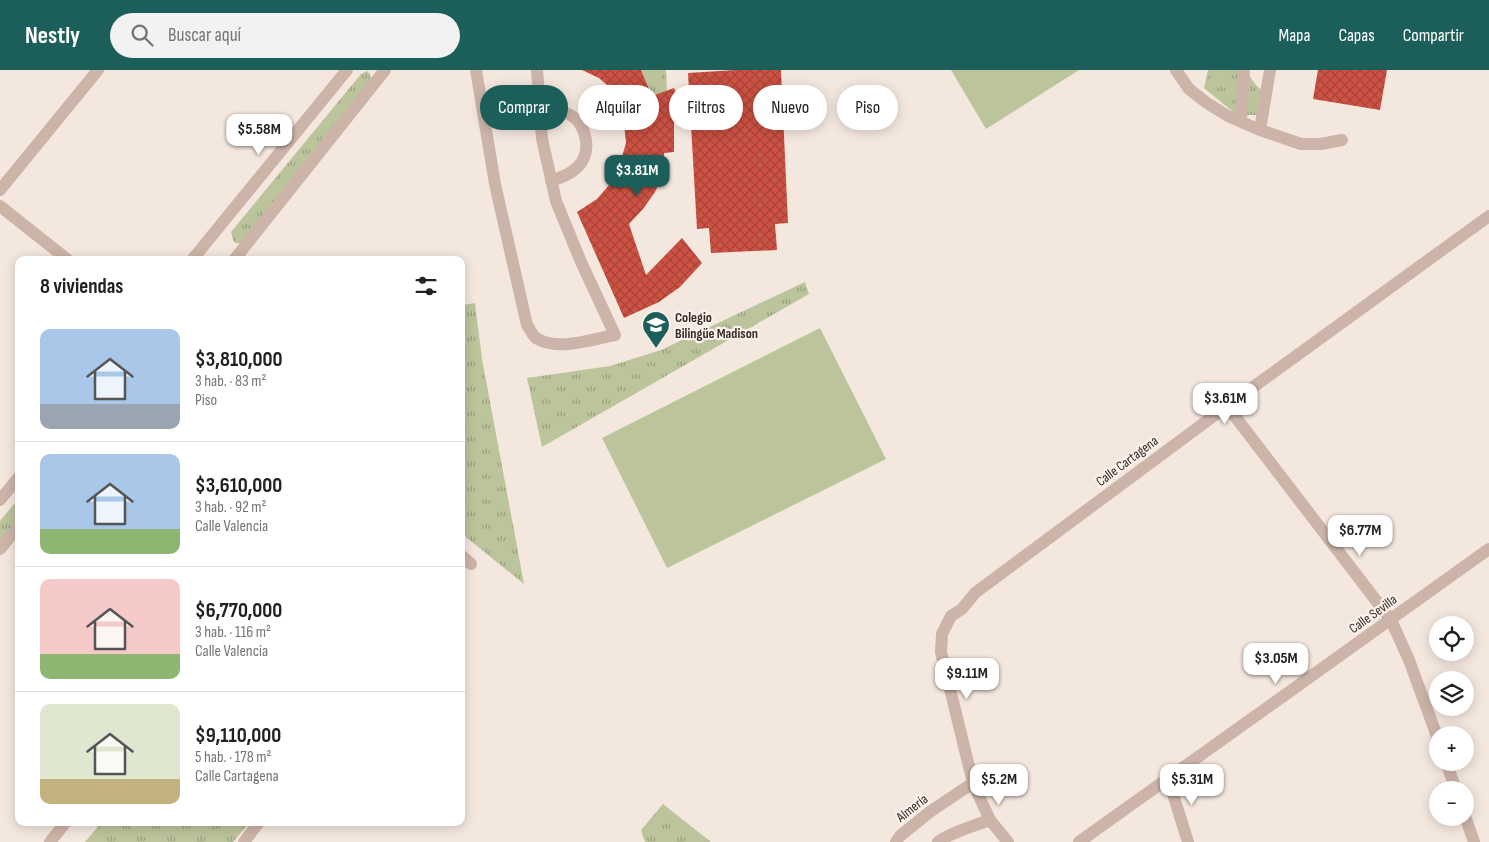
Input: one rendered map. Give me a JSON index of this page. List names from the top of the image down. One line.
{"streets":{"street":["Calle Cartagena","Calle Sevilla","Almería"]},"crossings":[["Calle Cartagena","Almería"]],"places":{"school or university":["Colegio Bilingüe Madison"]},"page":{"header":"Nestly","search":"Buscar aquí","nav":["Mapa","Capas","Compartir"],"chip":["Comprar","Alquilar","Filtros","Nuevo","Piso"],"price":["$5.58M","$3.81M","$3.61M","$6.77M","$3.05M","$9.11M","$5.2M","$5.31M"],"heading":"8 viviendas","list":[{"name":"$3,810,000","note":"3 hab. · 83 m² · Piso"},{"name":"$3,610,000","note":"3 hab. · 92 m² · Calle Valencia"},{"name":"$6,770,000","note":"3 hab. · 116 m² · Calle Valencia"},{"name":"$9,110,000","note":"5 hab. · 178 m² · Calle Cartagena"}],"map_buttons":["+","−"]}}
